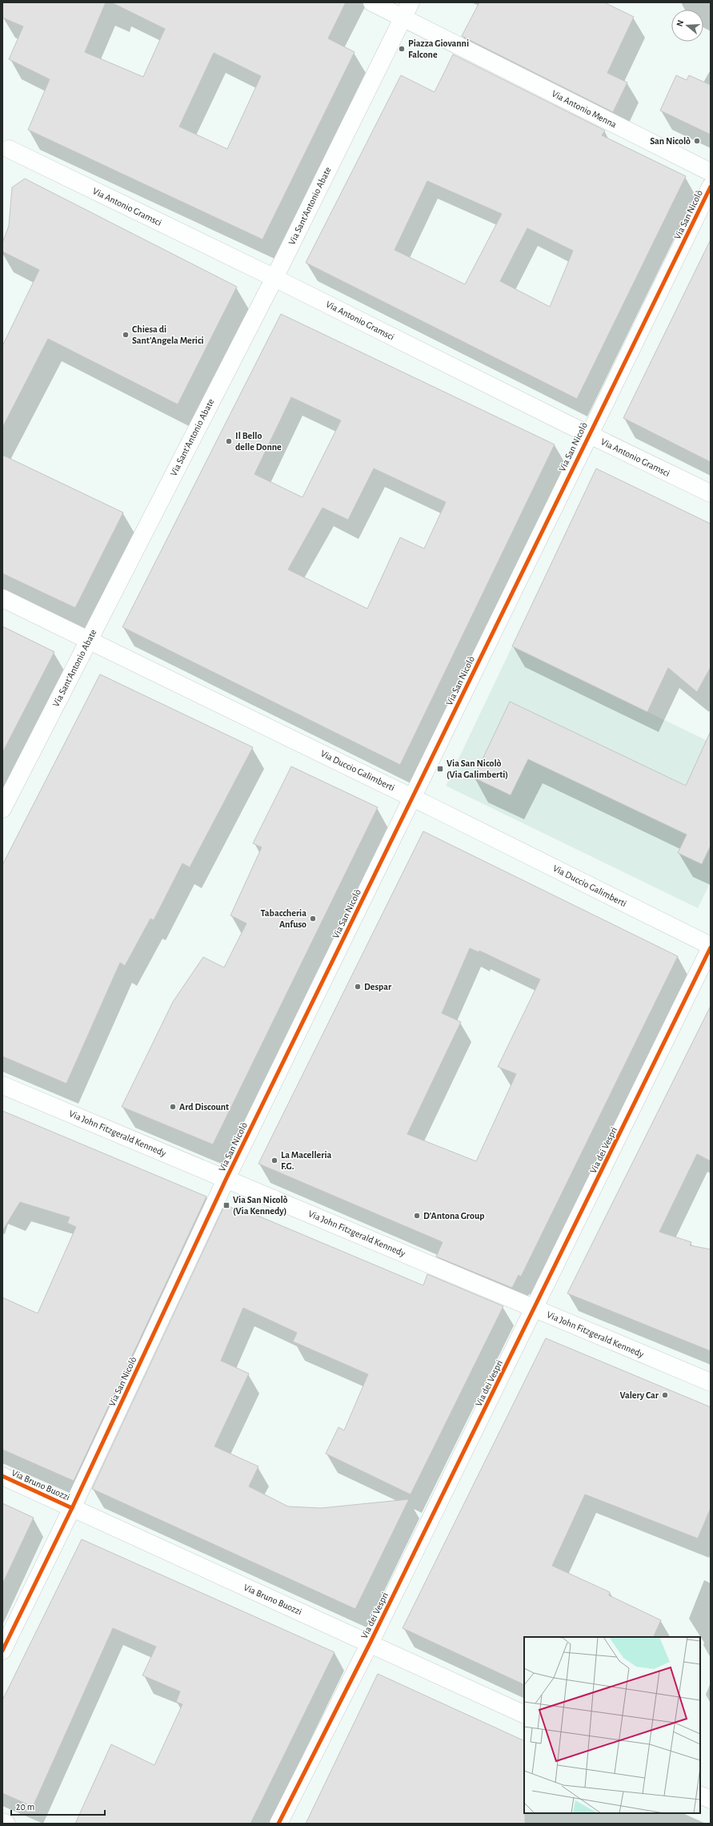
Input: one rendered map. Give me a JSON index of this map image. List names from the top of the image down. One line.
{"streets":{"street":["Via Antonio Menna","Via Sant'Antonio Abate","Via Antonio Gramsci","Via San Nicolò","Via Duccio Galimberti","Via John Fitzgerald Kennedy","Via dei Vespri","Via Bruno Buozzi"]},"crossings":[["Via Antonio Menna","Via Sant'Antonio Abate"],["Via Sant'Antonio Abate","Via Antonio Gramsci"],["Via Sant'Antonio Abate","Via Duccio Galimberti"],["Via Antonio Gramsci","Via San Nicolò"],["Via San Nicolò","Via Duccio Galimberti"],["Via San Nicolò","Via John Fitzgerald Kennedy"],["Via San Nicolò","Via Bruno Buozzi"],["Via Duccio Galimberti","Via dei Vespri"],["Via John Fitzgerald Kennedy","Via dei Vespri"],["Via dei Vespri","Via Bruno Buozzi"]],"places":{"other":["Piazza Giovanni Falcone","San Nicolò","Chiesa di Sant'Angela Merici","Il Bello delle Donne","Tabaccheria Anfuso","Despar","Ard Discount","La Macelleria F.G.","D'Antona Group","Valery Car"],"transit":["Via San Nicolò (Via Galimberti)","Via San Nicolò (Via Kennedy)"]},"scale_bar":"20 m","north":"left"}
